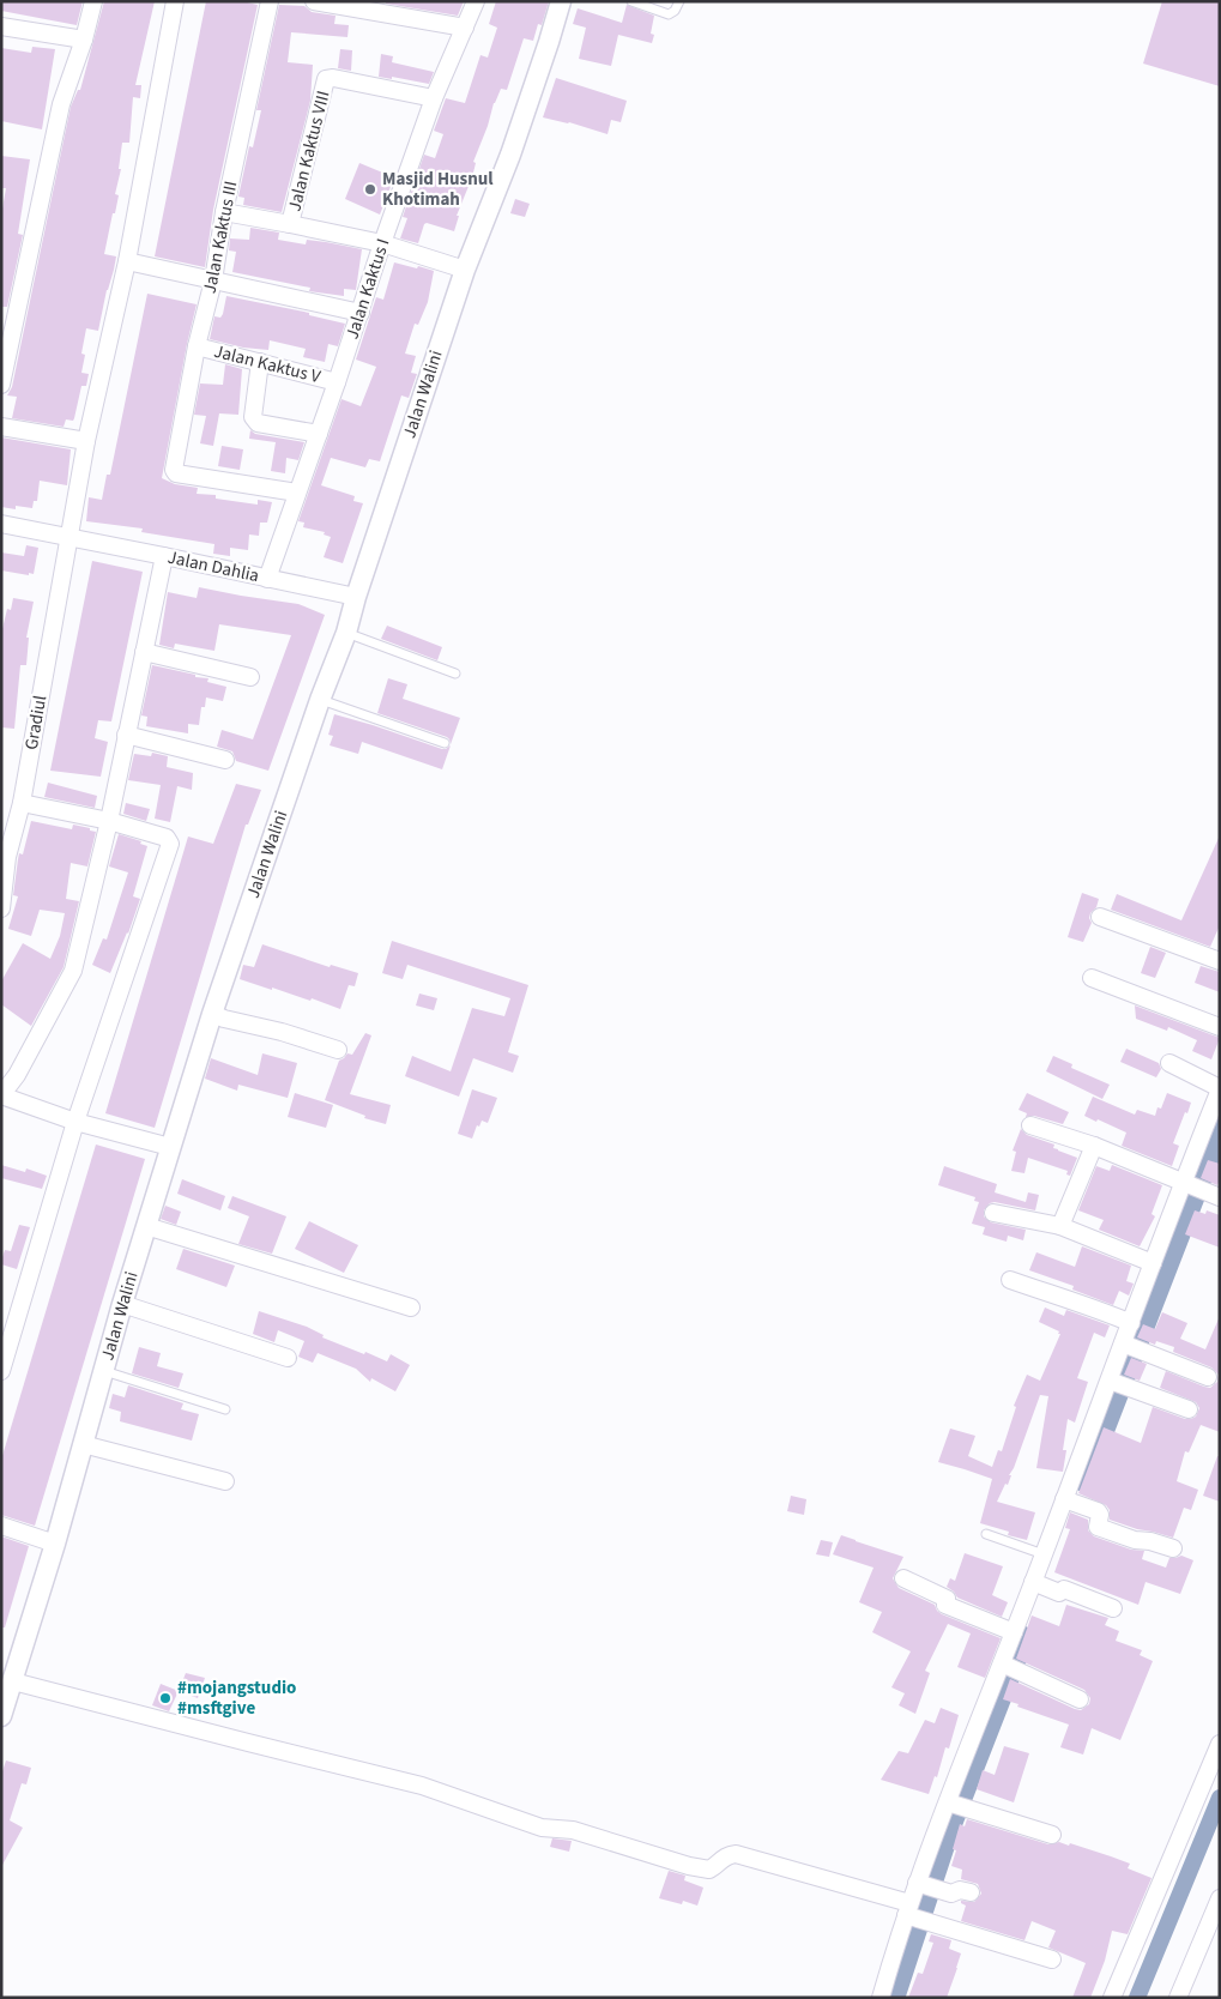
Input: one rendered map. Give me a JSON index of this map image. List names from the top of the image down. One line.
{"streets":{"street":["Jalan Kaktus VIII","Jalan Kaktus III","Jalan Kaktus I","Jalan Kaktus V","Jalan Walini","Jalan Dahlia","Gradiul"]},"crossings":[["Jalan Kaktus VIII","Jalan Kaktus I"],["Jalan Kaktus III","Jalan Kaktus I"],["Jalan Kaktus III","Jalan Kaktus V"],["Jalan Kaktus I","Jalan Kaktus V"],["Jalan Kaktus I","Jalan Dahlia"],["Jalan Walini","Jalan Dahlia"],["Jalan Dahlia","Gradiul"]],"places":["Masjid Husnul Khotimah","#mojangstudio #msftgive"]}
